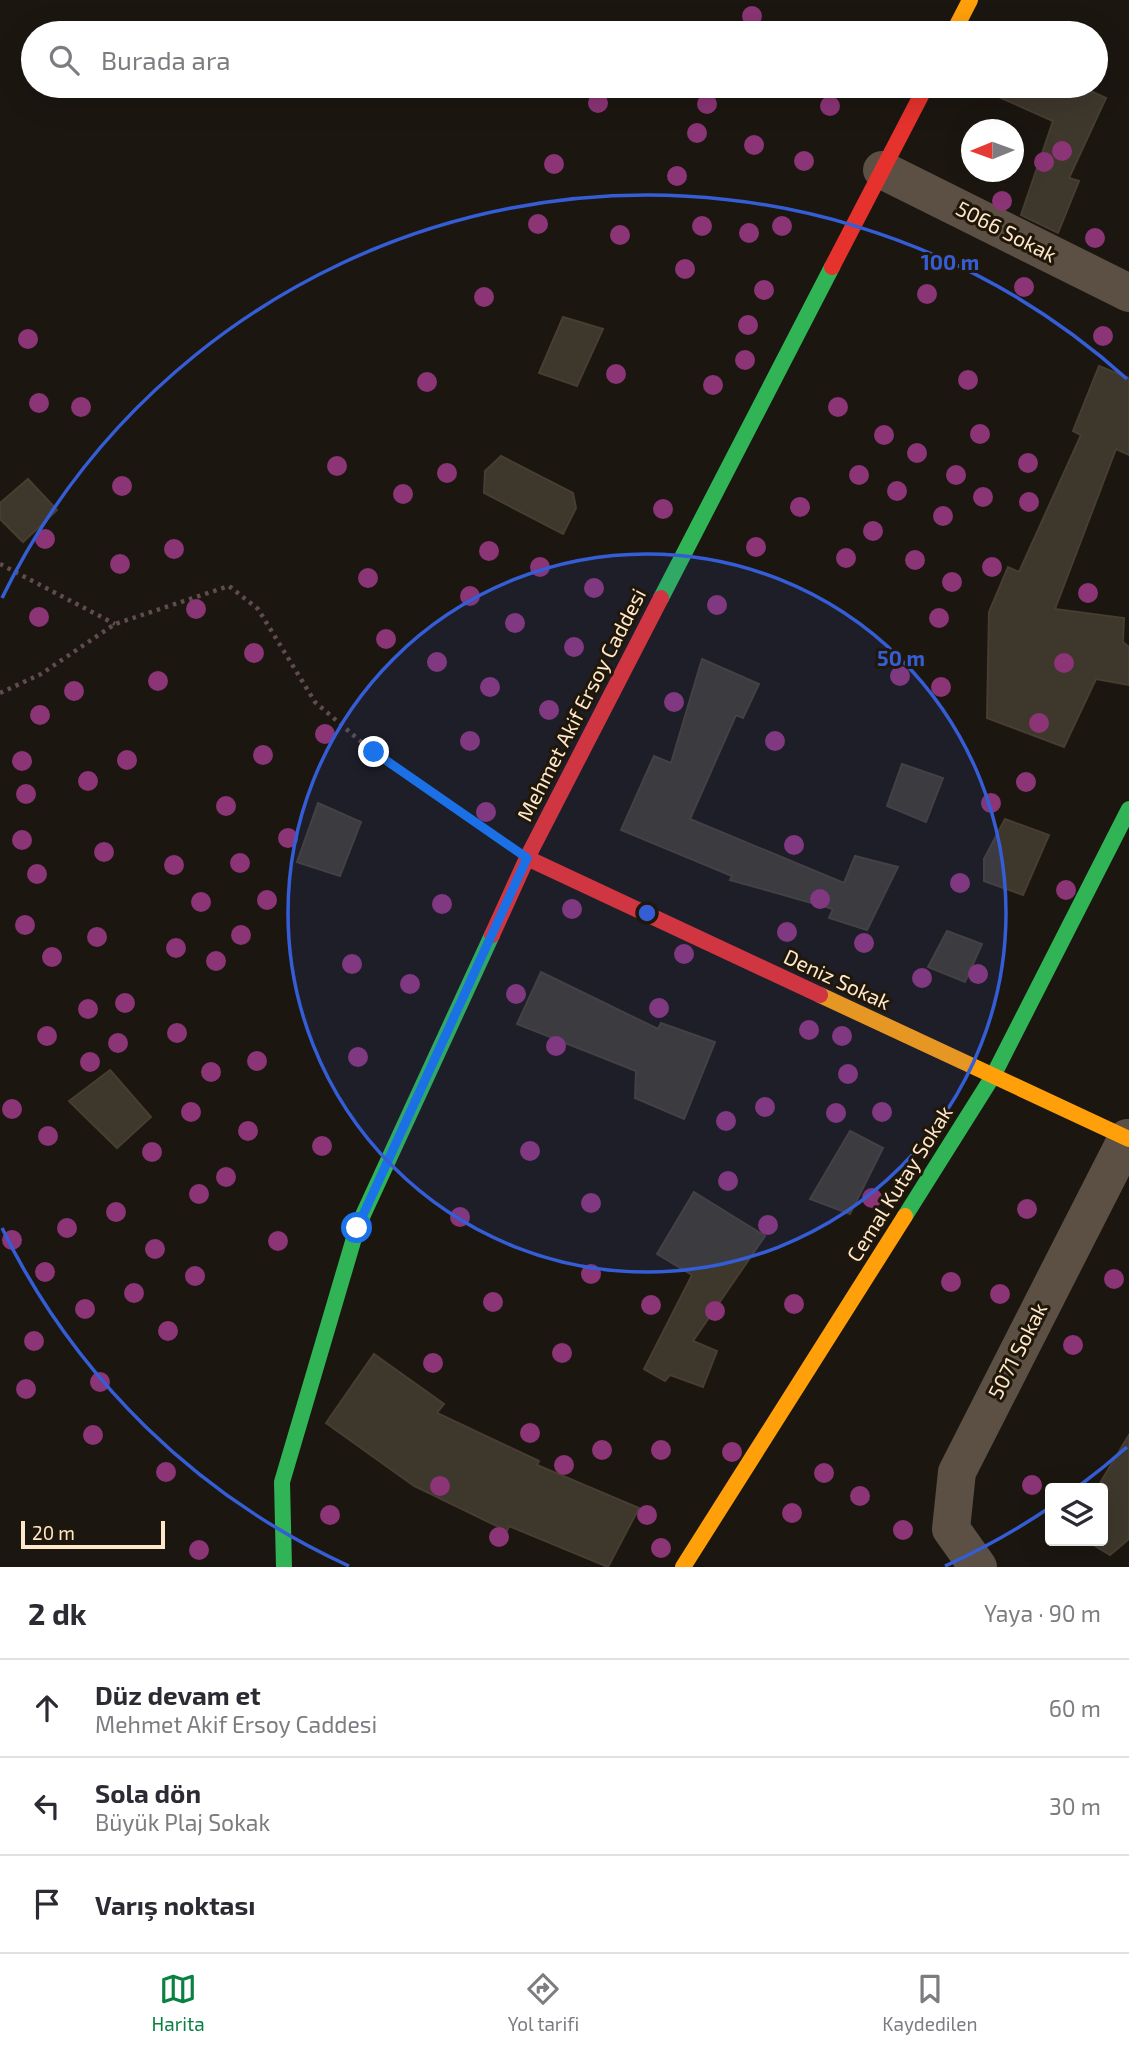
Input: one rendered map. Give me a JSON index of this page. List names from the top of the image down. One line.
{"streets":{"street":["5066 Sokak","Mehmet Akif Ersoy Caddesi","Deniz Sokak","Cemal Kutay Sokak","5071 Sokak"]},"crossings":[["5066 Sokak","Mehmet Akif Ersoy Caddesi"],["Mehmet Akif Ersoy Caddesi","Deniz Sokak"],["Deniz Sokak","Cemal Kutay Sokak"],["Deniz Sokak","5071 Sokak"]],"scale_bar":"20 m","north":"left","page":{"search":"Burada ara","scale":"20 m","heading":["2 dk","Yaya · 90 m"],"list":[["Düz devam et","Mehmet Akif Ersoy Caddesi","60 m"],["Sola dön","Büyük Plaj Sokak","30 m"],"Varış noktası"],"nav":["Harita","Yol tarifi","Kaydedilen"]},"rings":["100 m","50 m"]}
